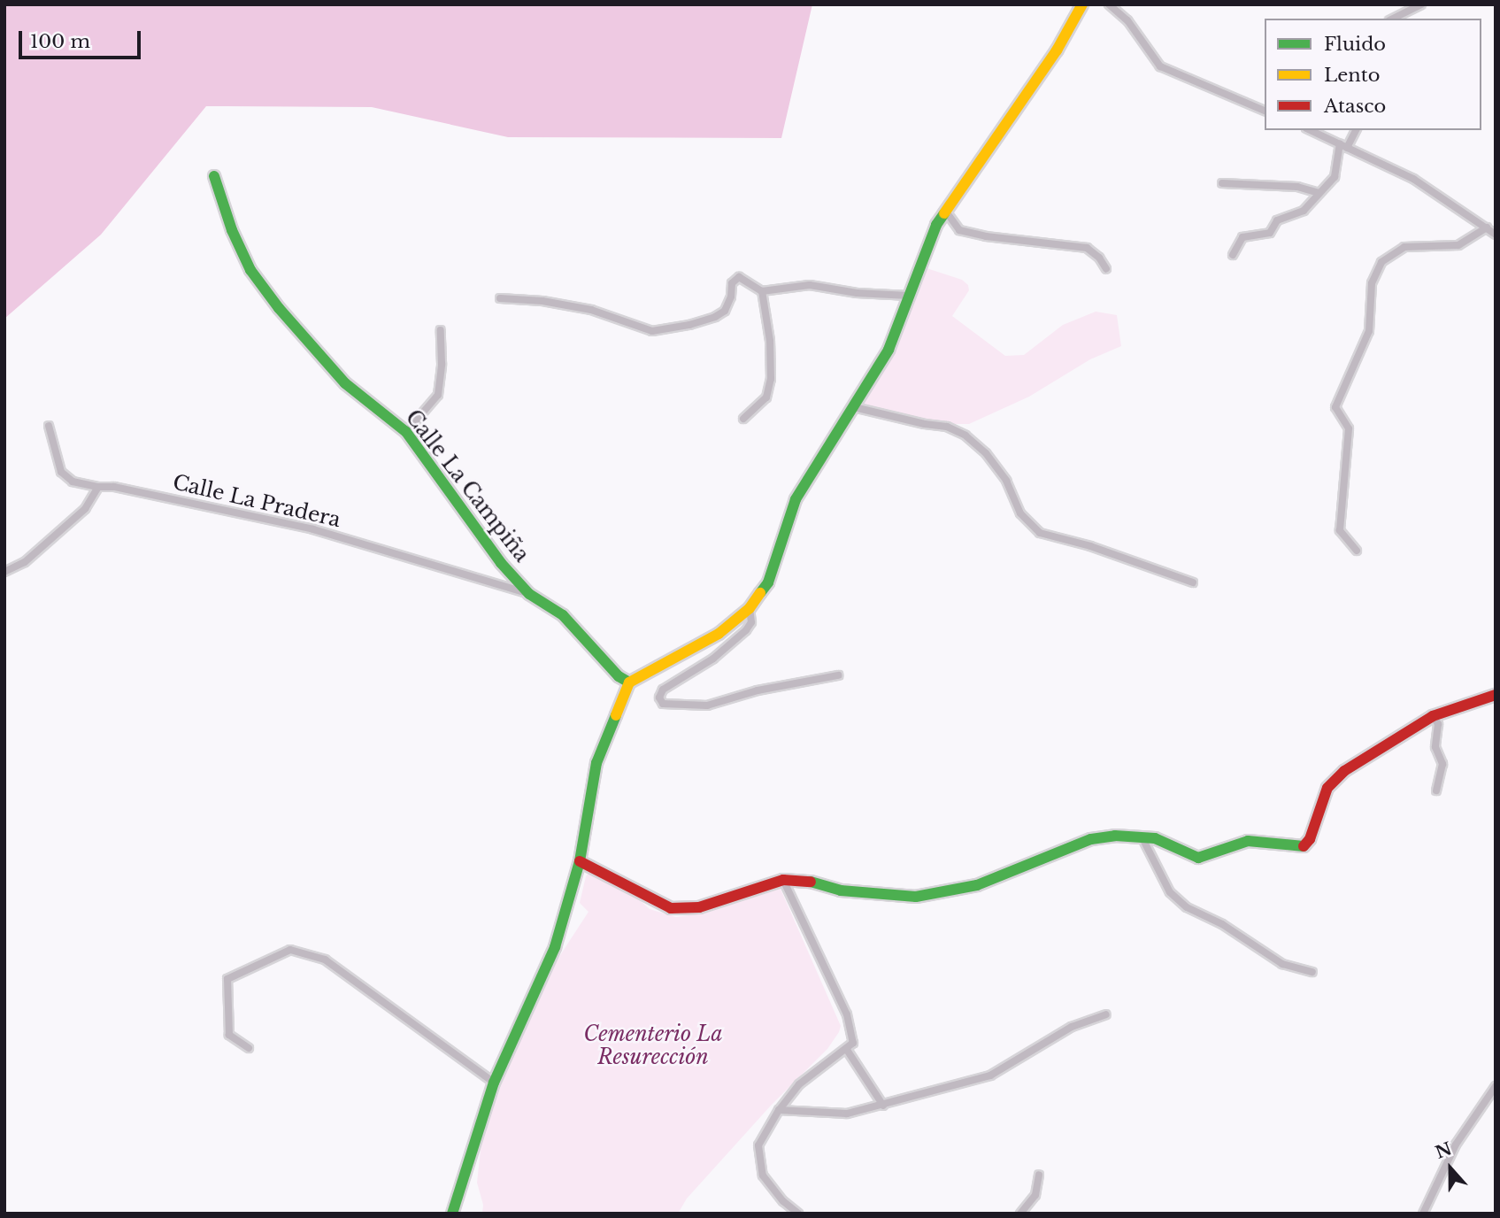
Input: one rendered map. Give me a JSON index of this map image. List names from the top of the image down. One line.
{"streets":{"street":["Calle La Campiña","Calle La Pradera"]},"crossings":[["Calle La Campiña","Calle La Pradera"]],"parks":["Cementerio La Resurección"],"legend":["Fluido","Lento","Atasco"],"scale_bar":"100 m","north":"top"}
